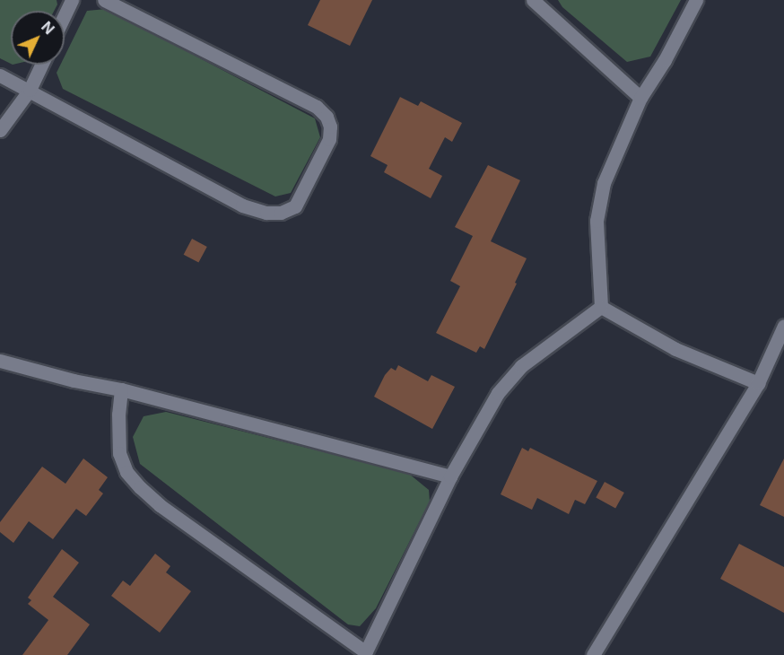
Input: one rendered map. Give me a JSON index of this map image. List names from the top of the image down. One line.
{"north":"top right"}
